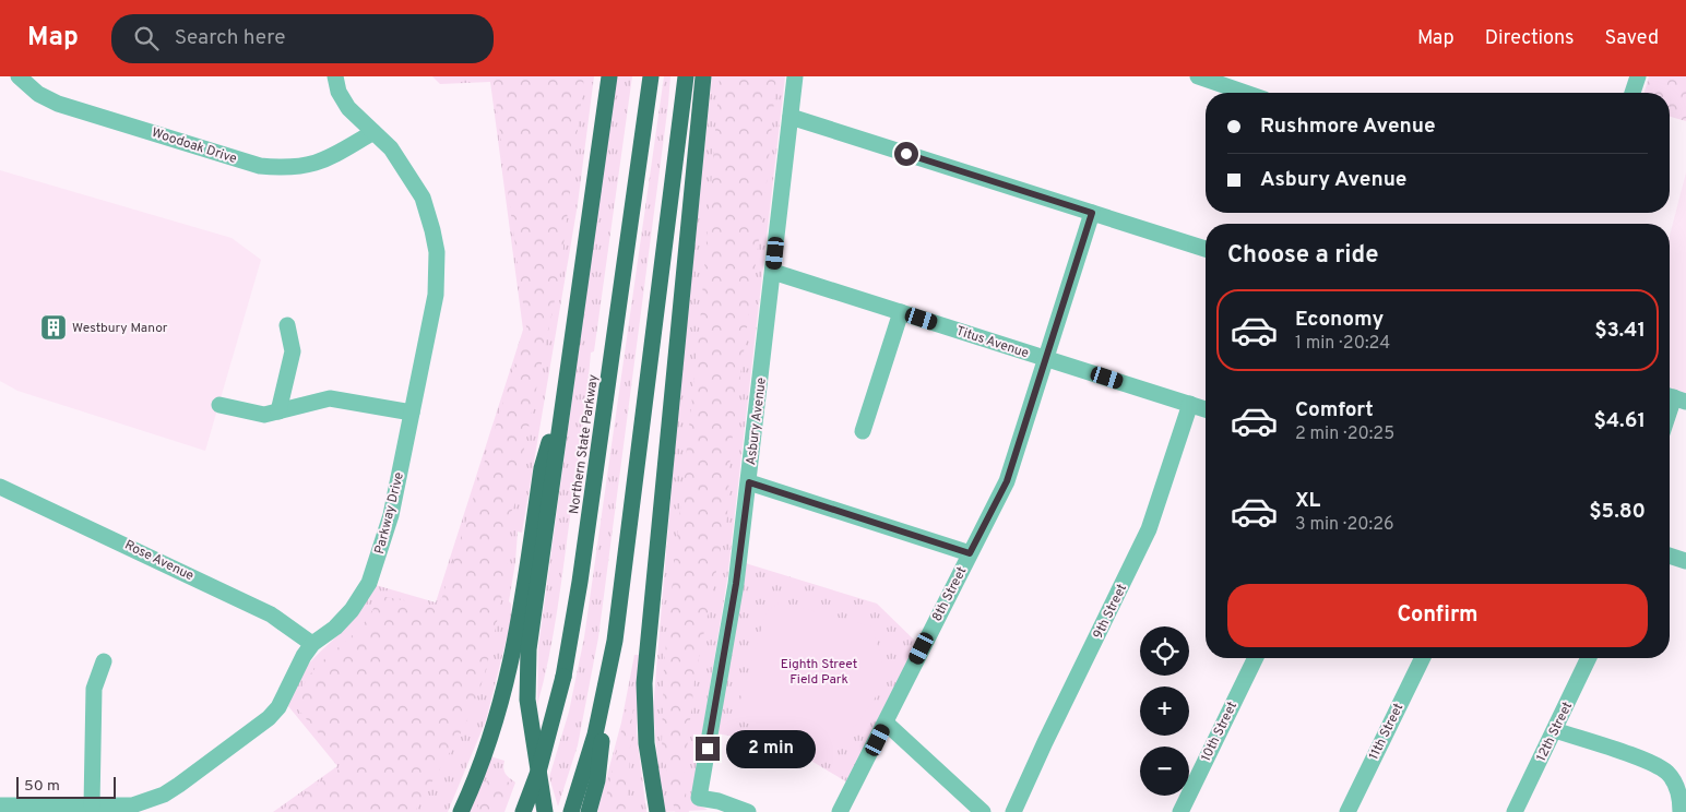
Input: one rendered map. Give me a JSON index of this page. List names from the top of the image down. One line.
{"streets":{"highway":["Northern State Parkway"],"street":["Woodoak Drive","Titus Avenue","Asbury Avenue","Parkway Drive","Rose Avenue","8th Street","9th Street","10th Street","11th Street","12th Street"]},"crossings":[["Woodoak Drive","Parkway Drive"],["Titus Avenue","Asbury Avenue"],["Titus Avenue","8th Street"],["Titus Avenue","9th Street"],["Parkway Drive","Rose Avenue"]],"parks":["Eighth Street Field Park"],"places":{"building":["Westbury Manor"]},"scale_bar":"50 m","page":{"header":"Map","search":"Search here","nav":["Map","Directions","Saved"],"banner":["Rushmore Avenue","Asbury Avenue"],"heading":"Choose a ride","list":[{"name":"Economy","note":"1 min · 20:24","value":"$3.41"},{"name":"Comfort","note":"2 min · 20:25","value":"$4.61"},{"name":"XL","note":"3 min · 20:26","value":"$5.80"}],"buttons":"Confirm","map_buttons":["+","−"],"bubble":"2 min","scale":"50 m"}}
